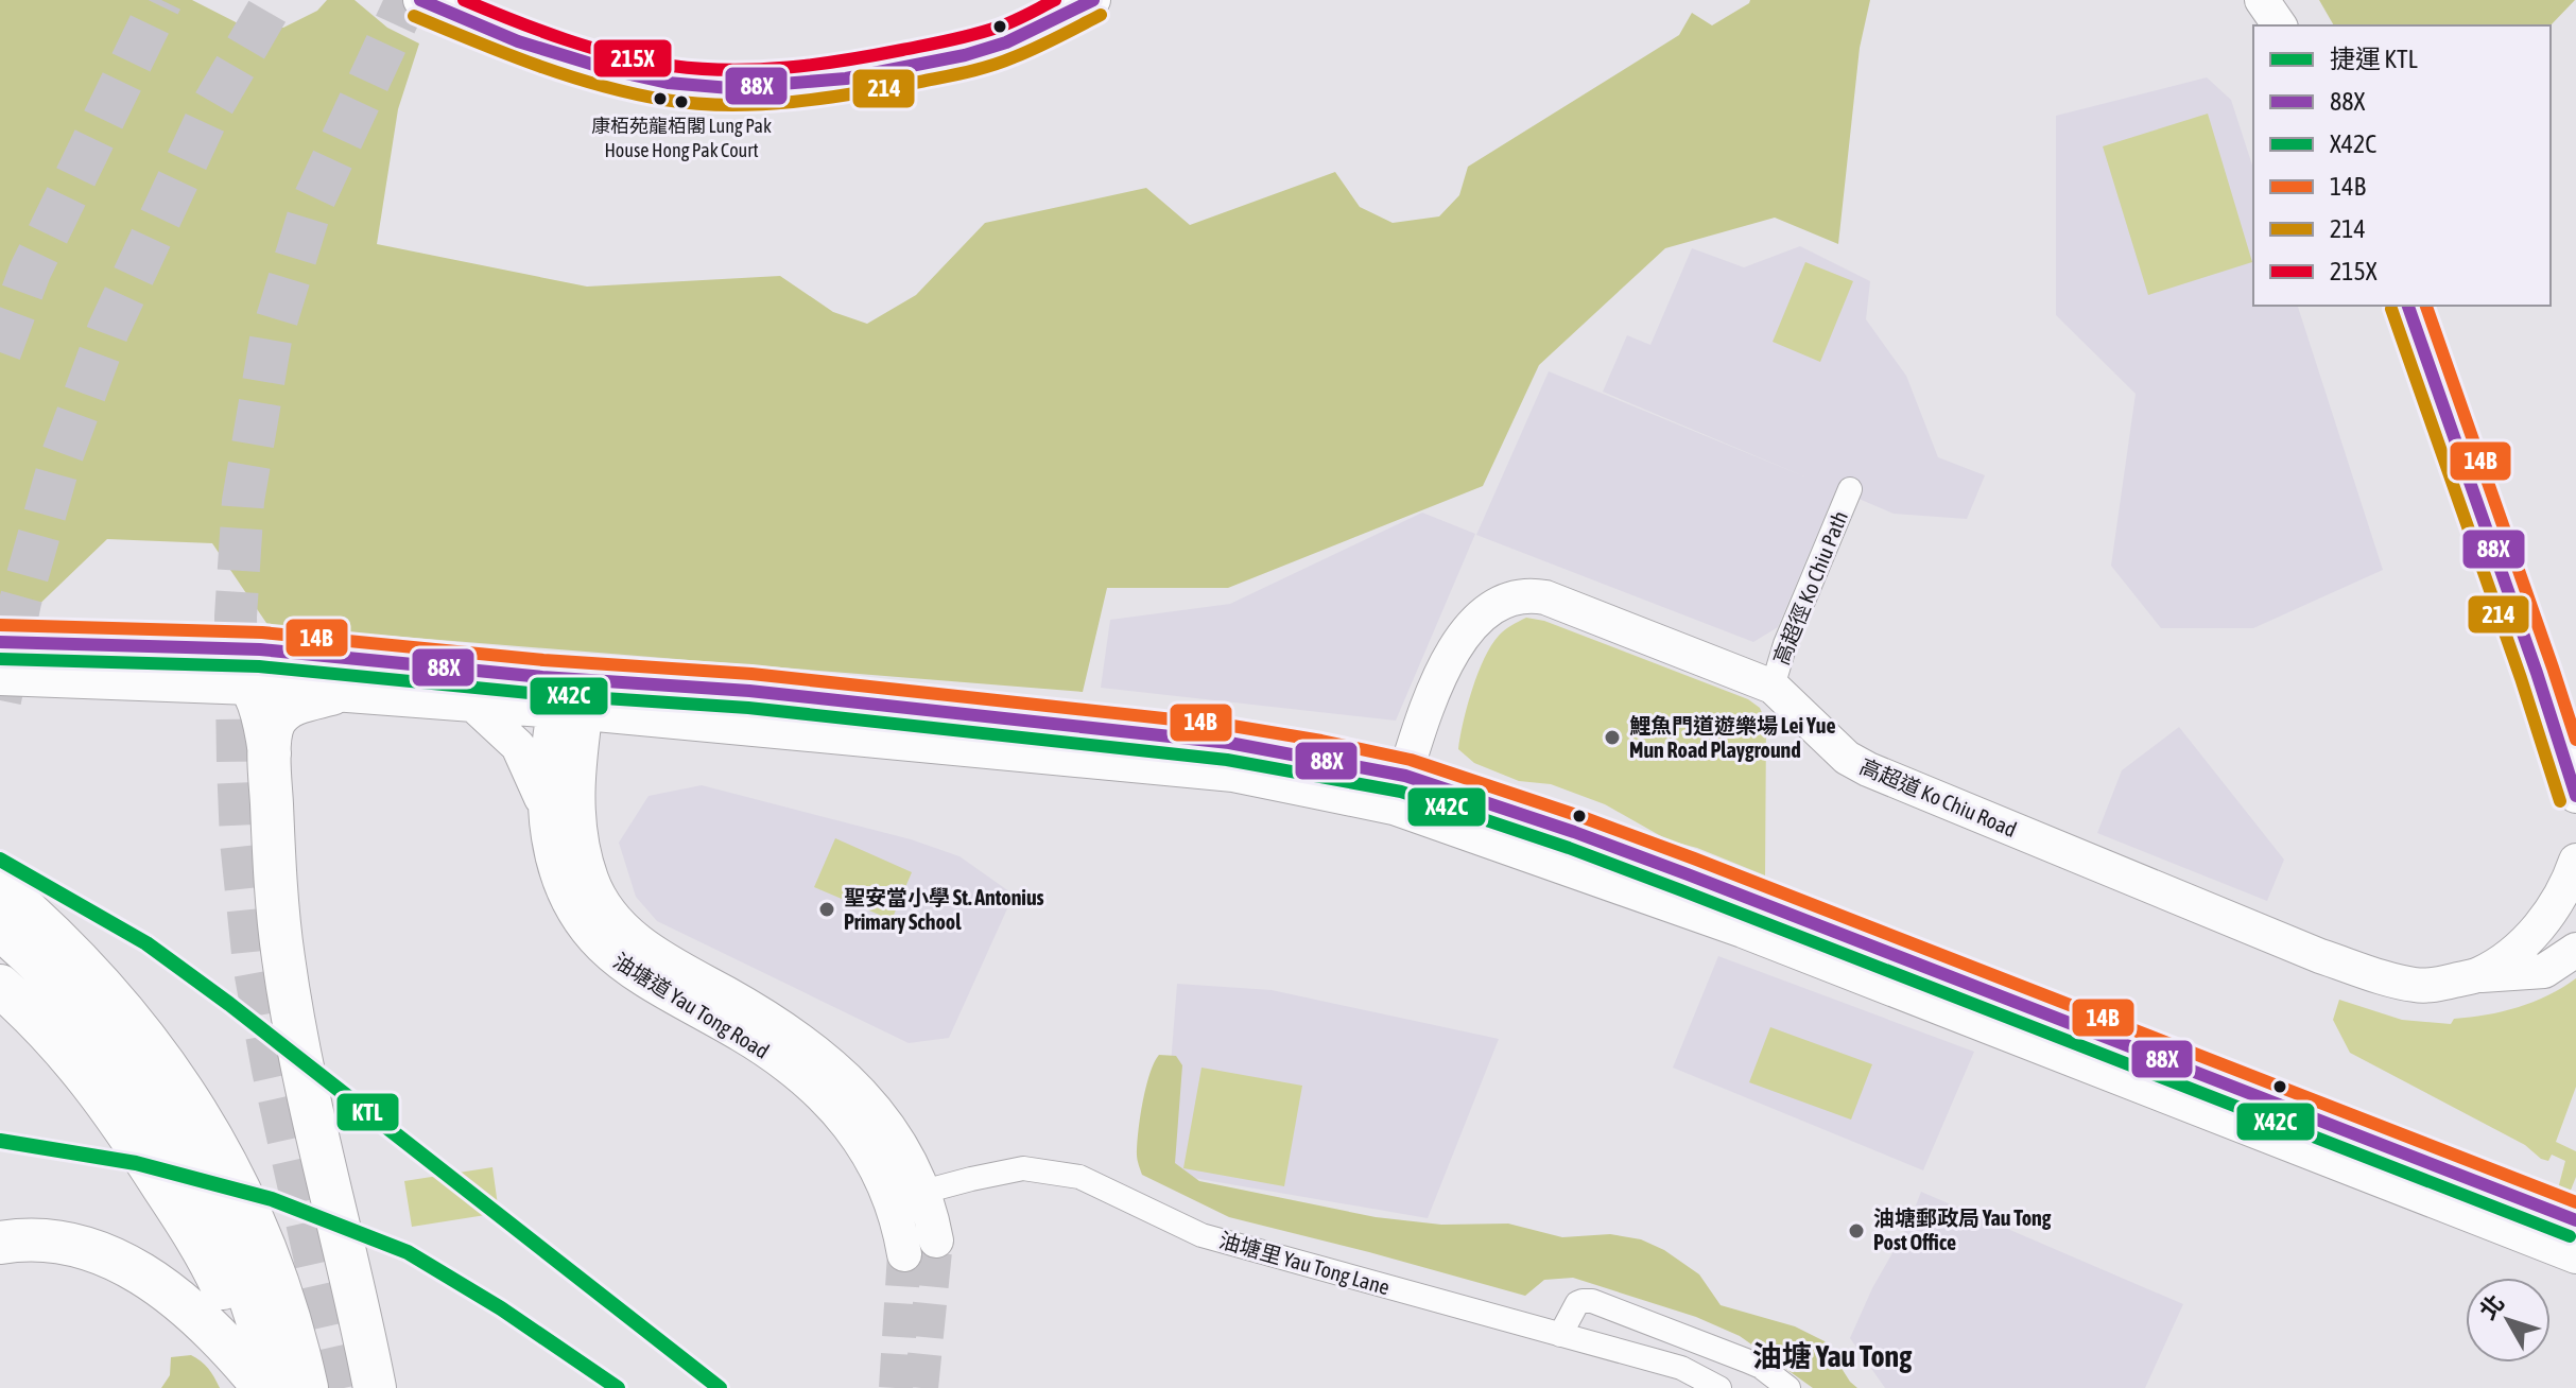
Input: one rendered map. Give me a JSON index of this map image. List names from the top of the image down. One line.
{"streets":{"main road":["高超道 Ko Chiu Road","油塘道 Yau Tong Road"],"street":["高超徑 Ko Chiu Path","油塘里 Yau Tong Lane"]},"crossings":[["高超徑 Ko Chiu Path","高超道 Ko Chiu Road"],["油塘道 Yau Tong Road","油塘里 Yau Tong Lane"]],"districts":["油塘 Yau Tong"],"places":["康栢苑龍栢閣 Lung Pak House Hong Pak Court","鯉魚門道遊樂場 Lei Yue Mun Road Playground","聖安當小學 St. Antonius Primary School","油塘郵政局 Yau Tong Post Office"],"lines":["transit line 88X","transit line 215X","transit line 214","transit line 14B","transit line X42C","metro line KTL"],"legend":["捷運 KTL","88X","X42C","14B","214","215X"],"north":"top left"}
